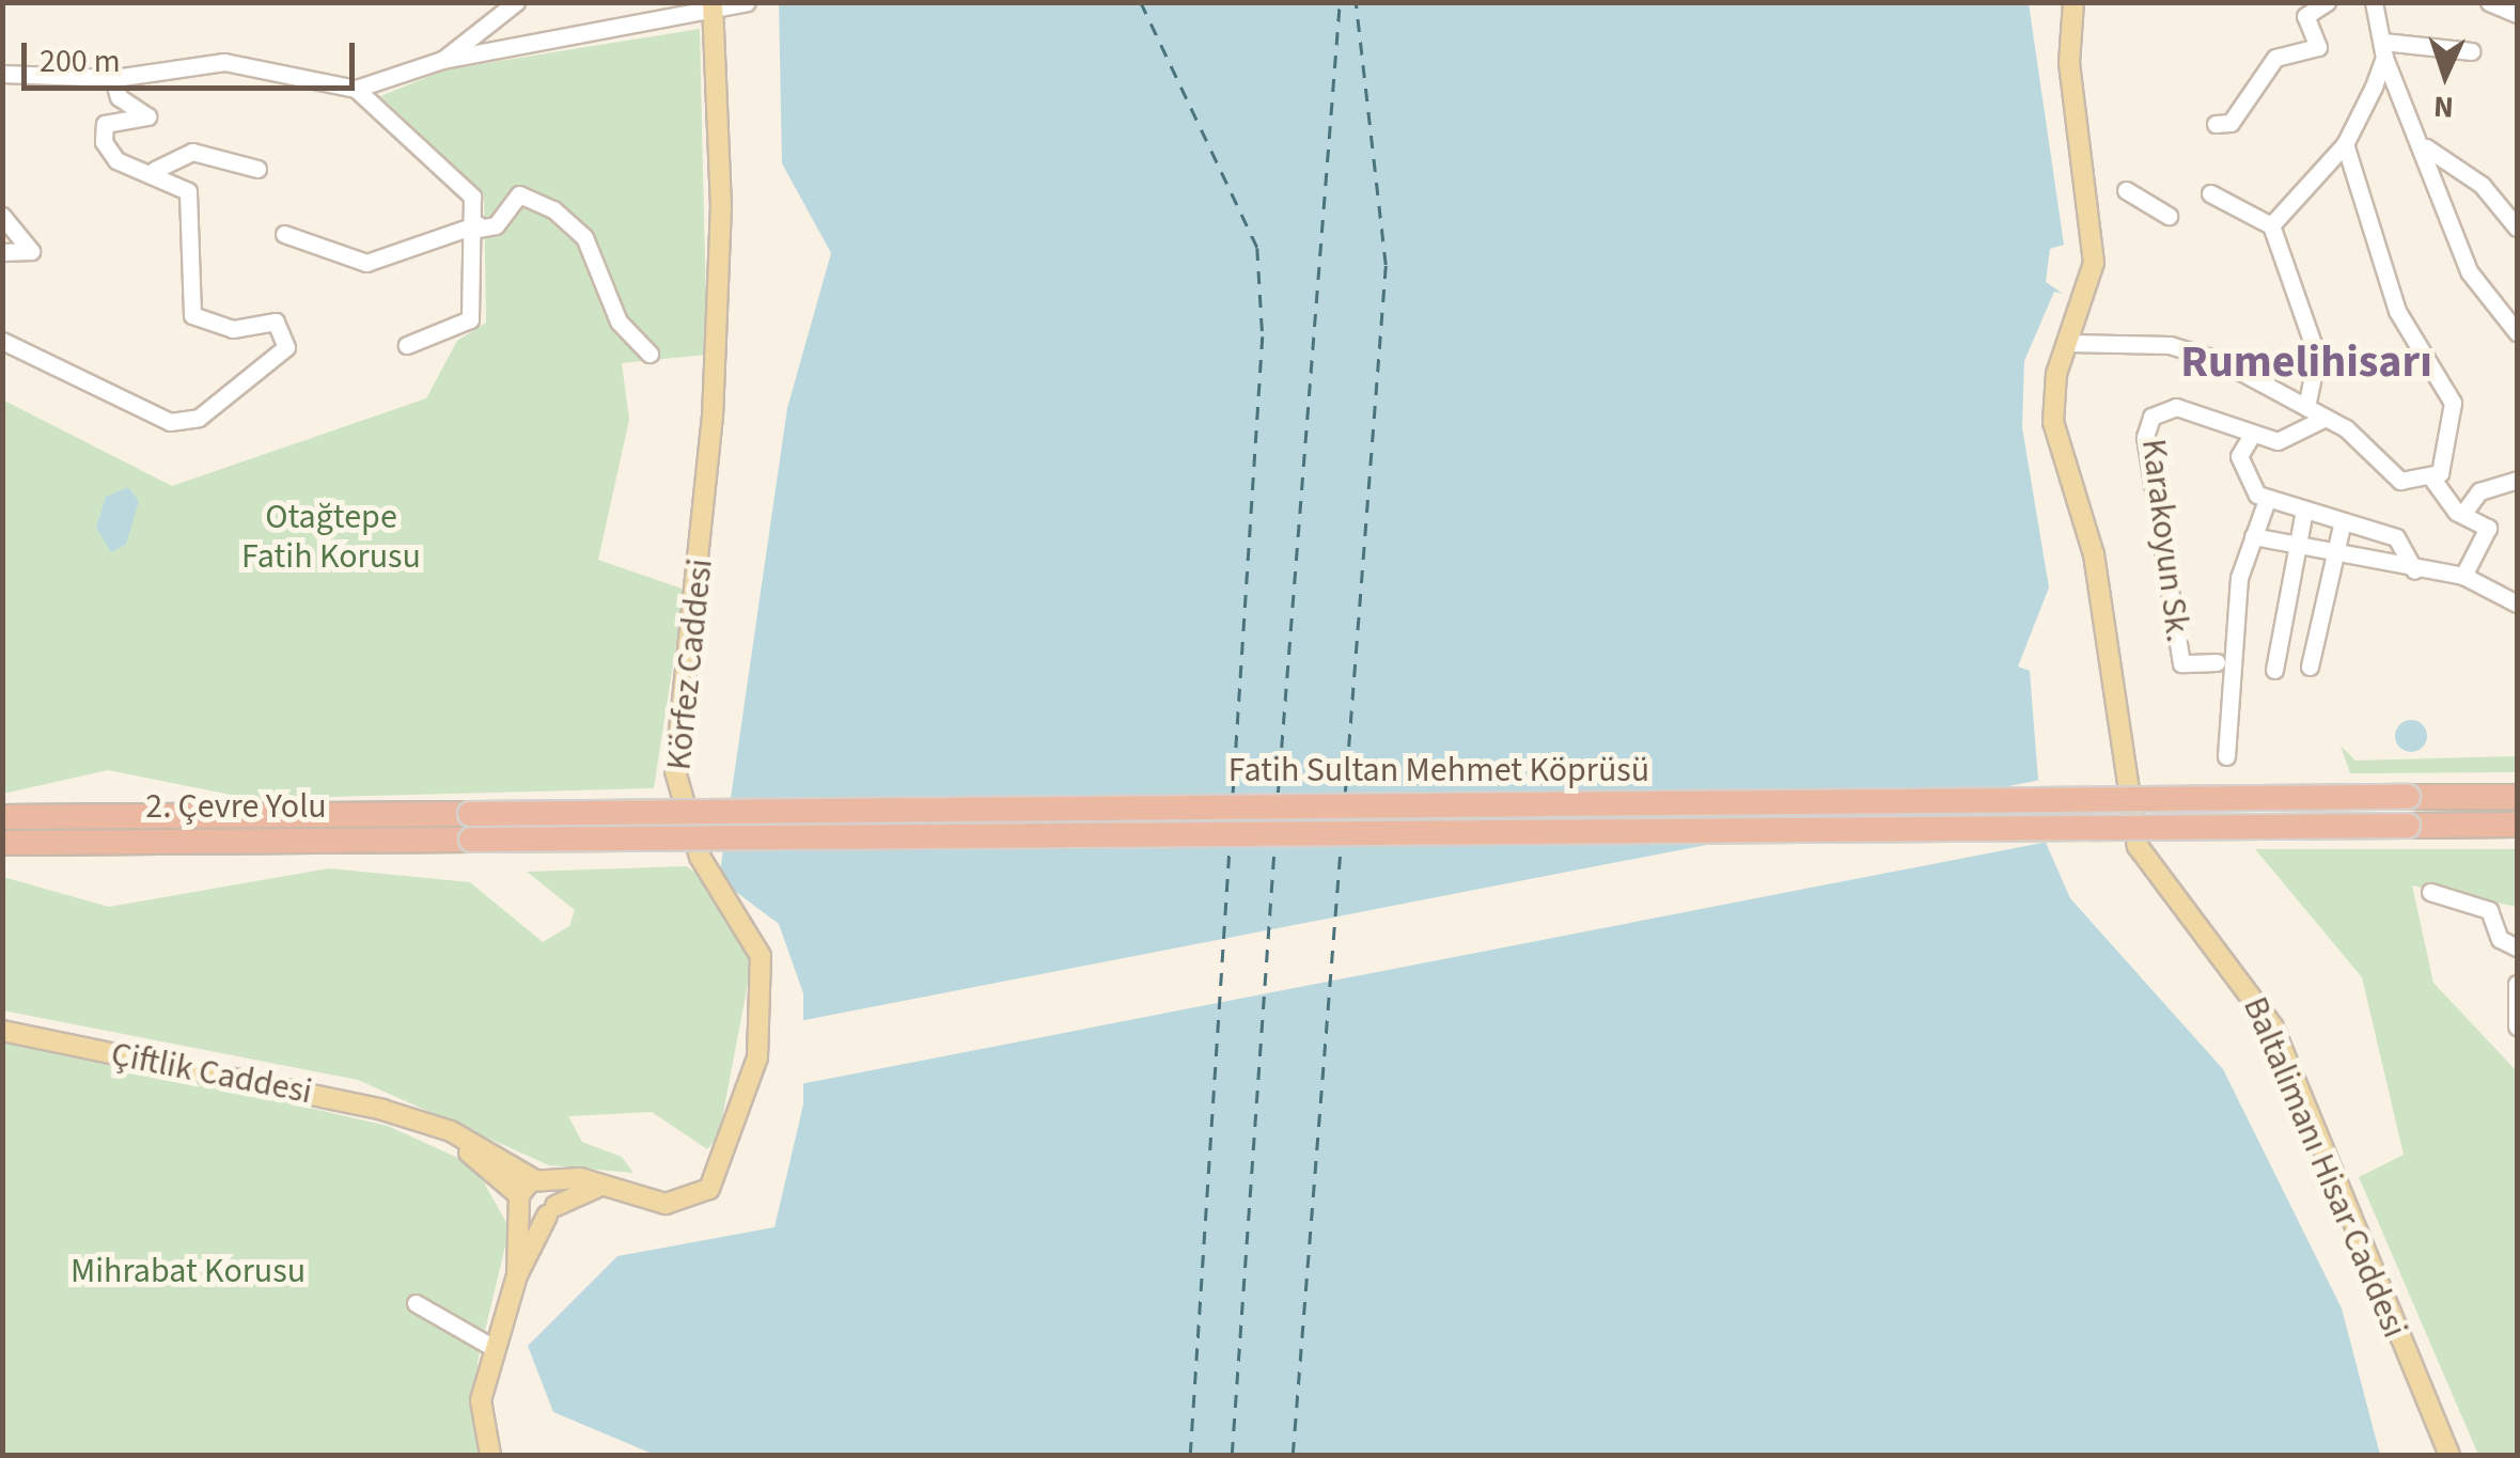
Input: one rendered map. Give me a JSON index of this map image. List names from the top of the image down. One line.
{"streets":{"highway":["Fatih Sultan Mehmet Köprüsü","2. Çevre Yolu"],"main road":["Körfez Caddesi","Çiftlik Caddesi","Baltalimanı Hisar Caddesi"],"street":["Karakoyun Sk."]},"crossings":[["Körfez Caddesi","Çiftlik Caddesi"],["Fatih Sultan Mehmet Köprüsü","2. Çevre Yolu"]],"districts":["Rumelihisarı"],"parks":["Otağtepe Fatih Korusu","Mihrabat Korusu"],"scale_bar":"200 m","north":"bottom"}
